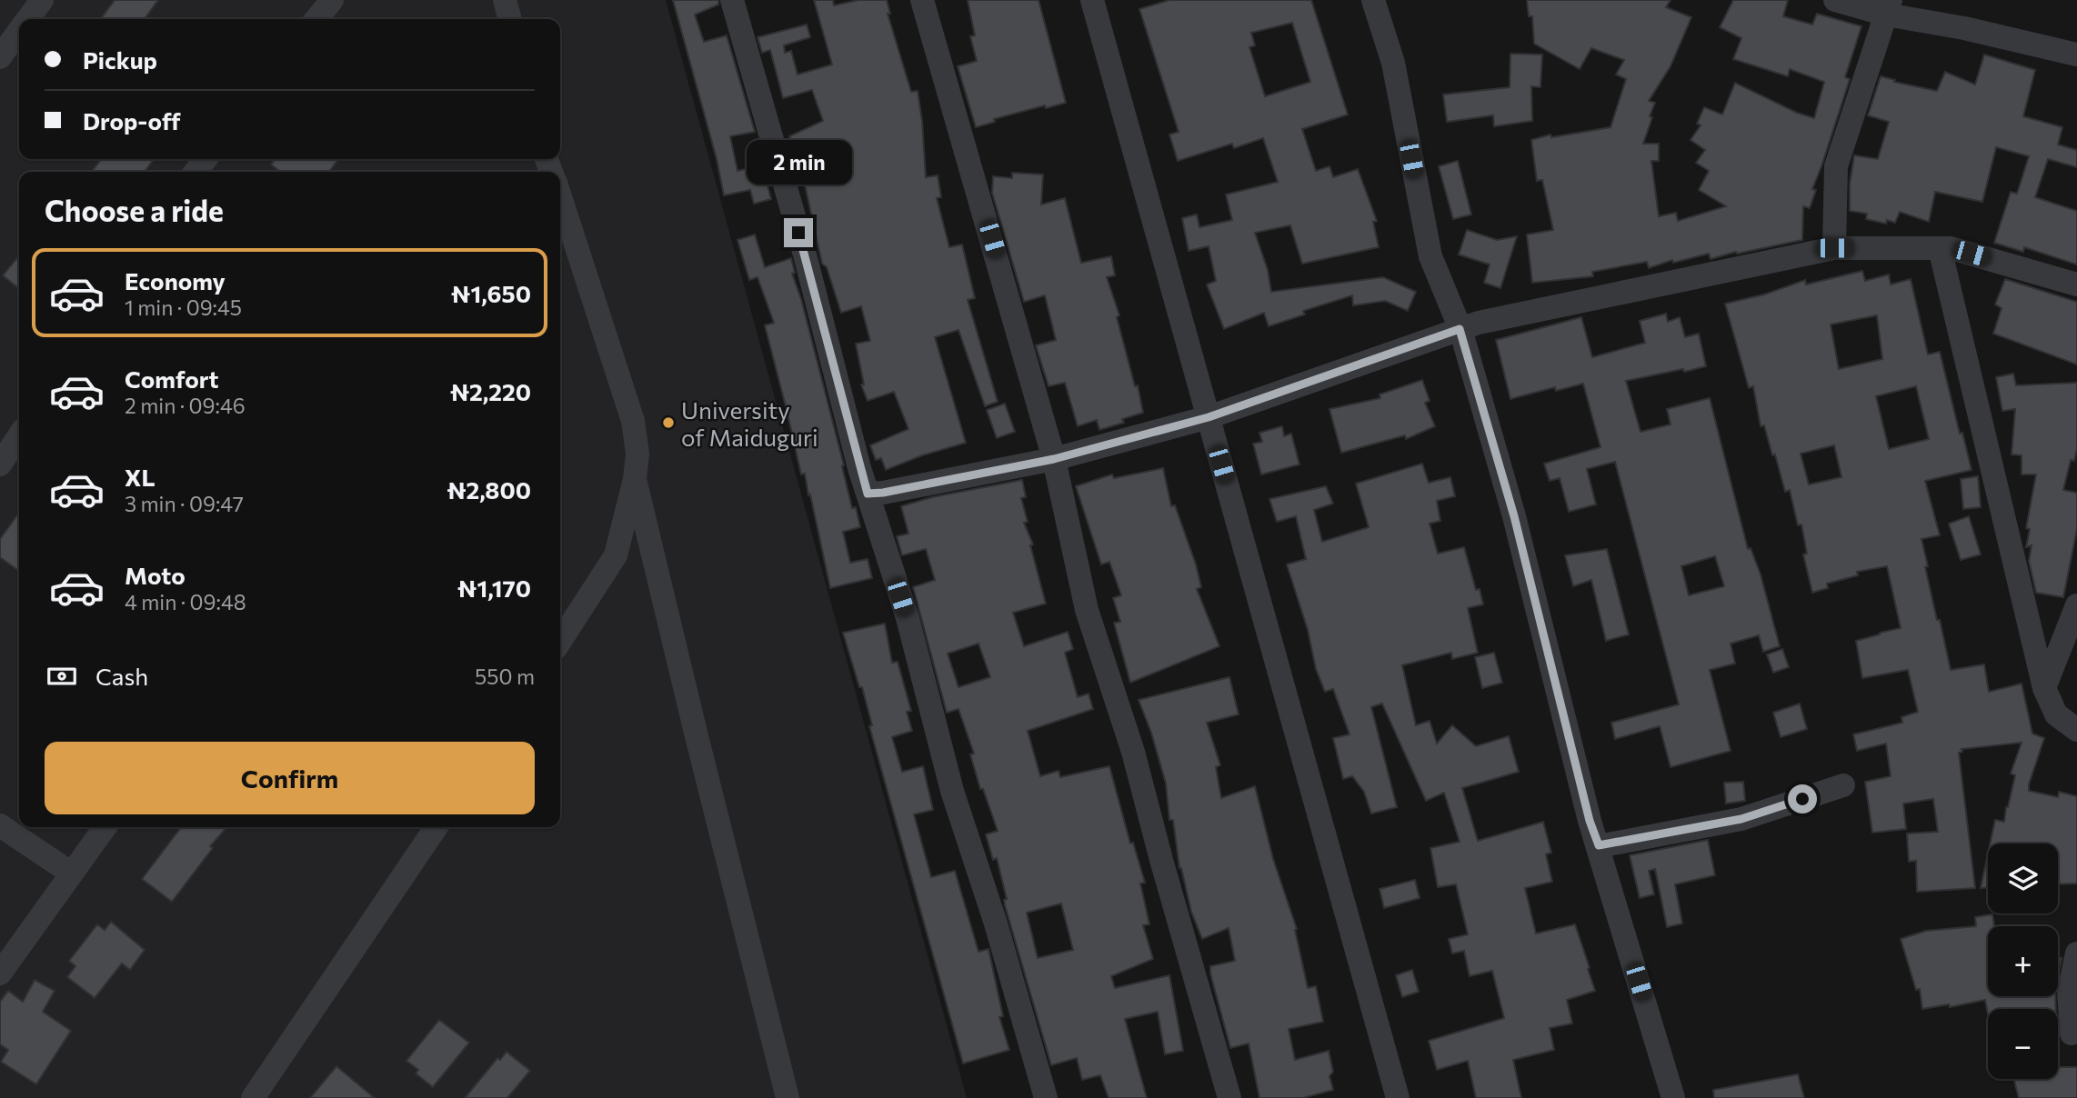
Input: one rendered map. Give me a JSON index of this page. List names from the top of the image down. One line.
{"places":["University of Maiduguri"],"page":{"banner":["Pickup","Drop-off"],"bubble":"2 min","heading":"Choose a ride","list":[{"name":"Economy","note":"1 min · 09:45","value":"₦1,650"},{"name":"Comfort","note":"2 min · 09:46","value":"₦2,220"},{"name":"XL","note":"3 min · 09:47","value":"₦2,800"},{"name":"Moto","note":"4 min · 09:48","value":"₦1,170"}],"pay":["Cash","550 m"],"buttons":"Confirm","map_buttons":["+","−"]}}
